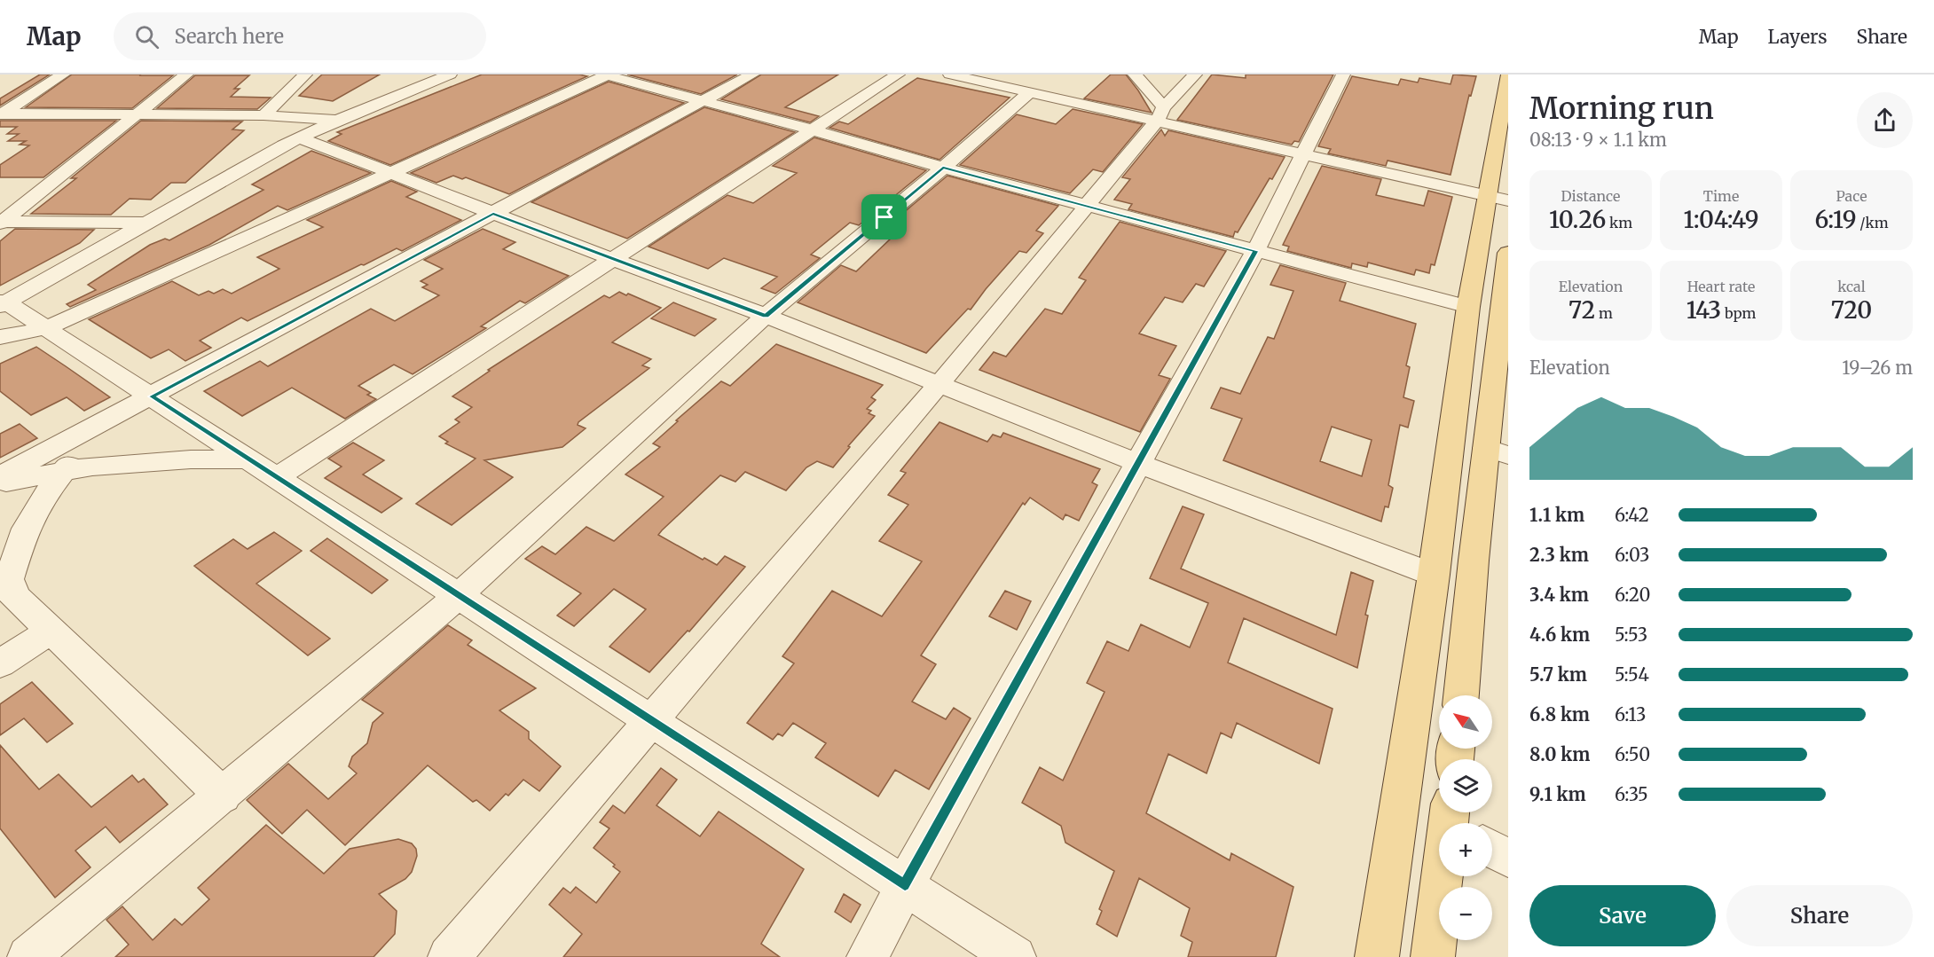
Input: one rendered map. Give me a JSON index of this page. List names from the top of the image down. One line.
{"north":"top left","page":{"header":"Map","search":"Search here","nav":["Map","Layers","Share"],"heading":["Morning run","08:13 · 9 × 1.1 km"],"stats":[["Distance","10.26 km"],["Time","1:04:49"],["Pace","6:19 /km"],["Elevation","72 m"],["Heart rate","143 bpm"],["kcal","720"]],"chart":["Elevation","19–26 m"],"list":[{"name":"1.1 km","note":"6:42"},{"name":"2.3 km","note":"6:03"},{"name":"3.4 km","note":"6:20"},{"name":"4.6 km","note":"5:53"},{"name":"5.7 km","note":"5:54"},{"name":"6.8 km","note":"6:13"},{"name":"8.0 km","note":"6:50"},{"name":"9.1 km","note":"6:35"}],"map_buttons":["+","−"],"buttons":["Save","Share"]}}
